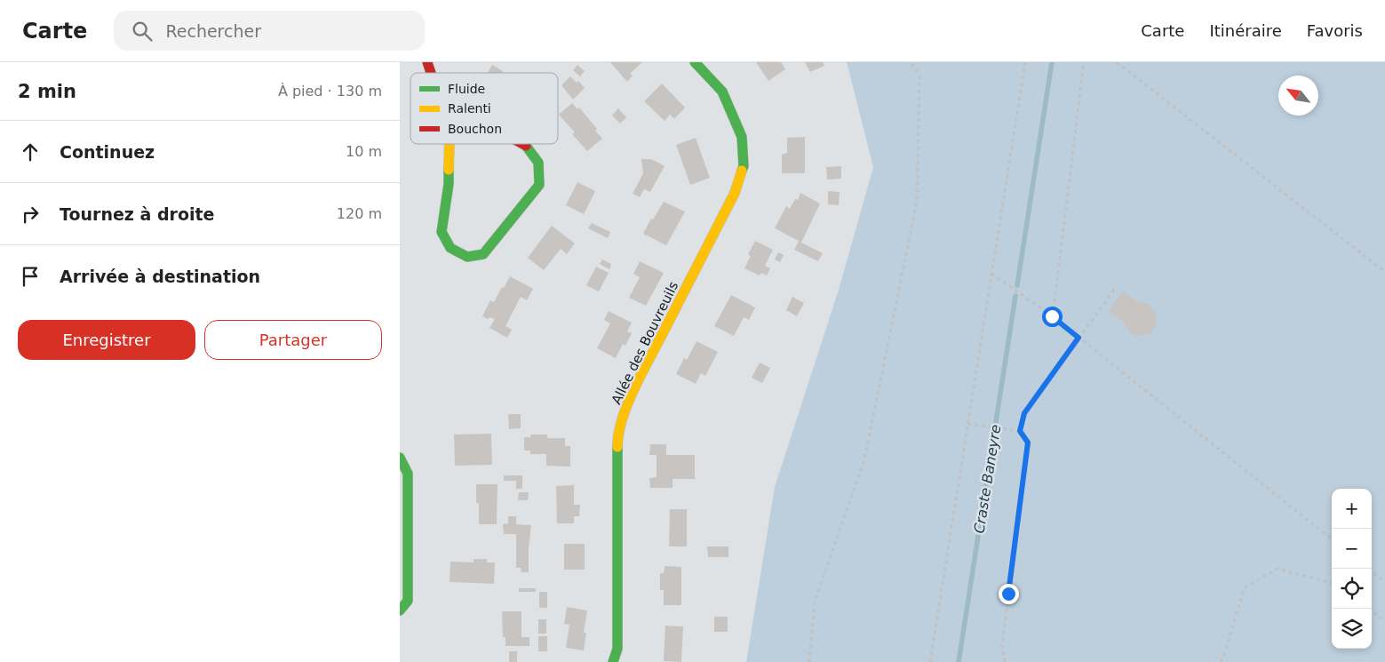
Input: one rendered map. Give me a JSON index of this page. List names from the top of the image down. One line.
{"streets":{"street":["Allée des Bouvreuils"]},"water":["Craste Baneyre"],"legend":["Fluide","Ralenti","Bouchon"],"north":"top left","page":{"header":"Carte","search":"Rechercher","nav":["Carte","Itinéraire","Favoris"],"heading":["2 min","À pied · 130 m"],"list":[["Continuez","10 m"],["Tournez à droite","120 m"],"Arrivée à destination"],"buttons":["Enregistrer","Partager"],"map_buttons":["+","−"]}}
